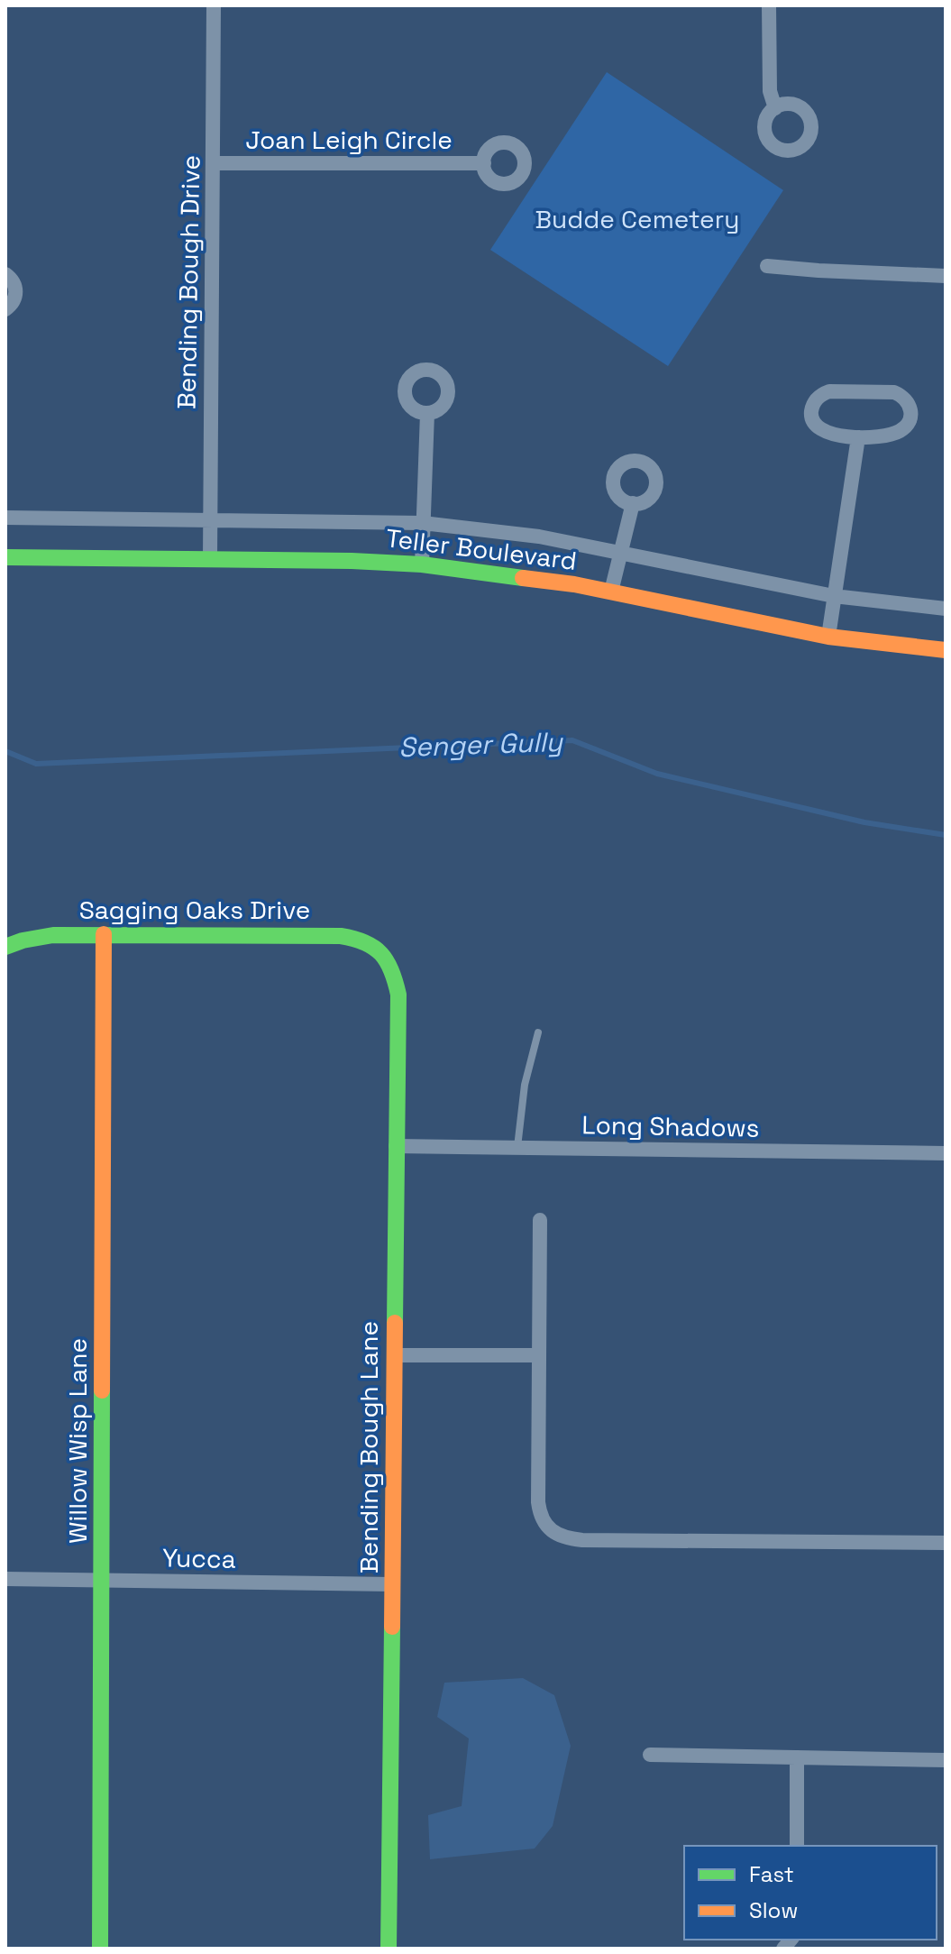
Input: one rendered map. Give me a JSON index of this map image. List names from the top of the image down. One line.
{"streets":{"street":["Joan Leigh Circle","Bending Bough Drive","Teller Boulevard","Sagging Oaks Drive","Long Shadows","Willow Wisp Lane","Bending Bough Lane","Yucca"]},"crossings":[["Joan Leigh Circle","Bending Bough Drive"],["Bending Bough Drive","Teller Boulevard"],["Sagging Oaks Drive","Willow Wisp Lane"],["Sagging Oaks Drive","Bending Bough Lane"],["Long Shadows","Bending Bough Lane"],["Willow Wisp Lane","Yucca"],["Bending Bough Lane","Yucca"]],"water":["Senger Gully"],"parks":["Budde Cemetery"],"legend":["Fast","Slow"]}
